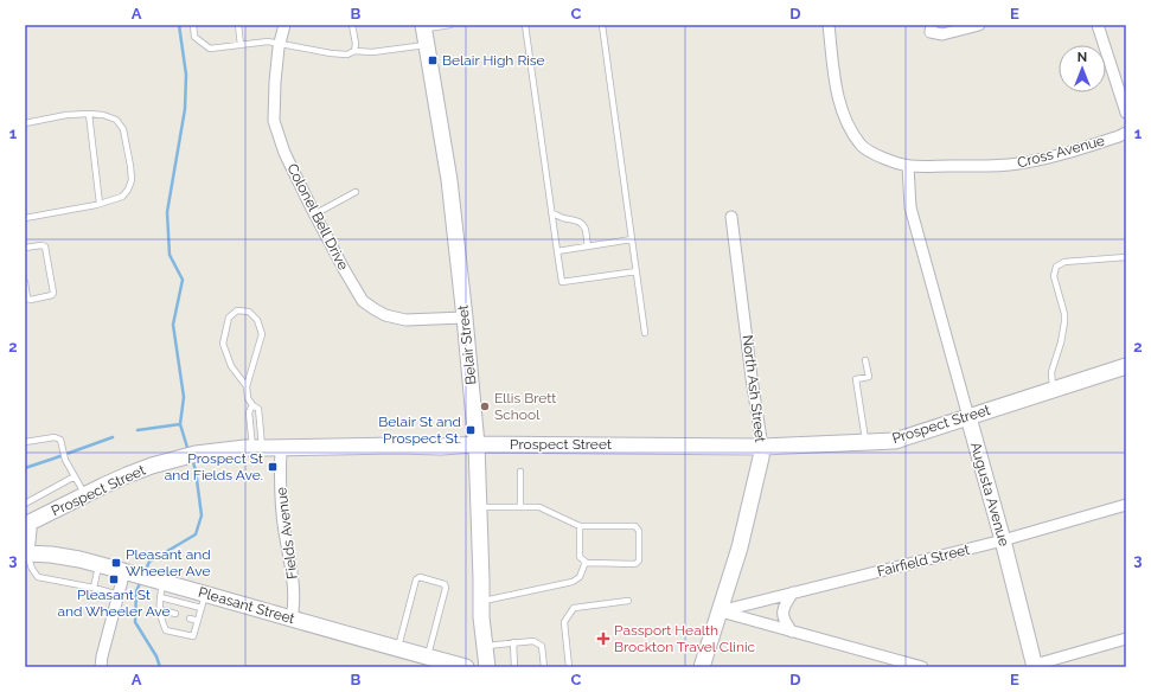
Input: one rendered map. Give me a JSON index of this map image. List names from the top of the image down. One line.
{"streets":{"street":["Cross Avenue","Colonel Bell Drive","Belair Street","North Ash Street","Prospect Street","Augusta Avenue","Fields Avenue","Fairfield Street","Pleasant Street"]},"crossings":[["Cross Avenue","Augusta Avenue"],["Colonel Bell Drive","Belair Street"],["Belair Street","Prospect Street"],["North Ash Street","Prospect Street"],["North Ash Street","Fairfield Street"],["Prospect Street","Augusta Avenue"],["Prospect Street","Fields Avenue"],["Prospect Street","Pleasant Street"],["Augusta Avenue","Fairfield Street"],["Fields Avenue","Pleasant Street"]],"places":{"transit":["Belair High Rise","Belair St and Prospect St.","Prospect St and Fields Ave.","Pleasant and Wheeler Ave","Pleasant St and Wheeler Ave"],"other":["Ellis Brett School"],"health":["Passport Health Brockton Travel Clinic"]},"north":"top","grid":{"columns":["A","B","C","D","E"],"rows":["1","2","3"]}}
